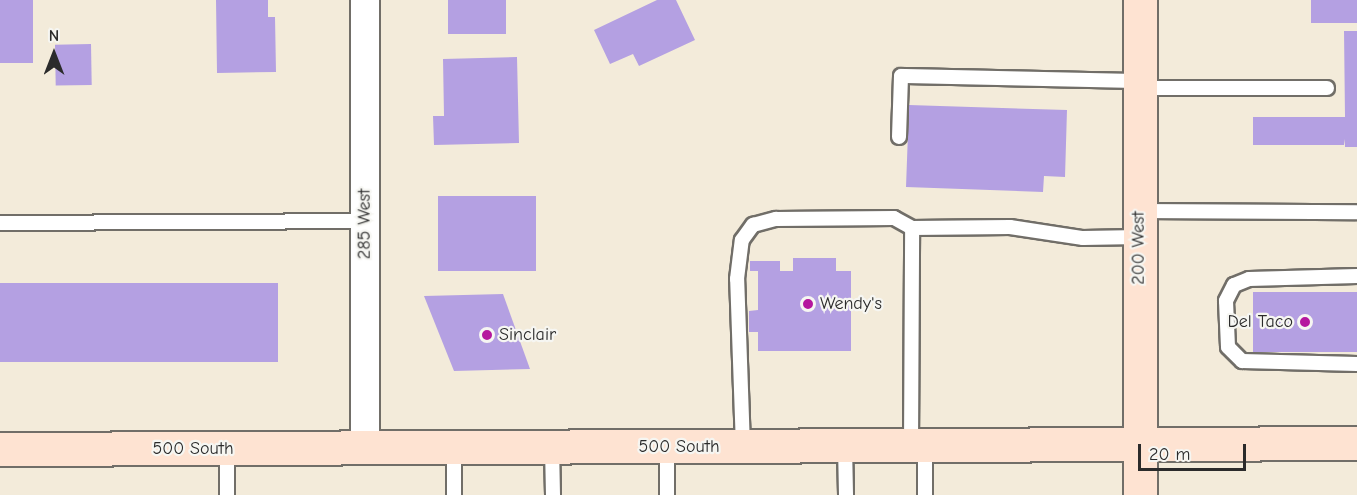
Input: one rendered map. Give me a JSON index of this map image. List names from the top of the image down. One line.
{"streets":{"main road":["200 West","500 South"],"street":["285 West"]},"crossings":[["285 West","500 South"],["200 West","500 South"]],"places":["Wendy's","Del Taco","Sinclair"],"scale_bar":"20 m","north":"top"}
